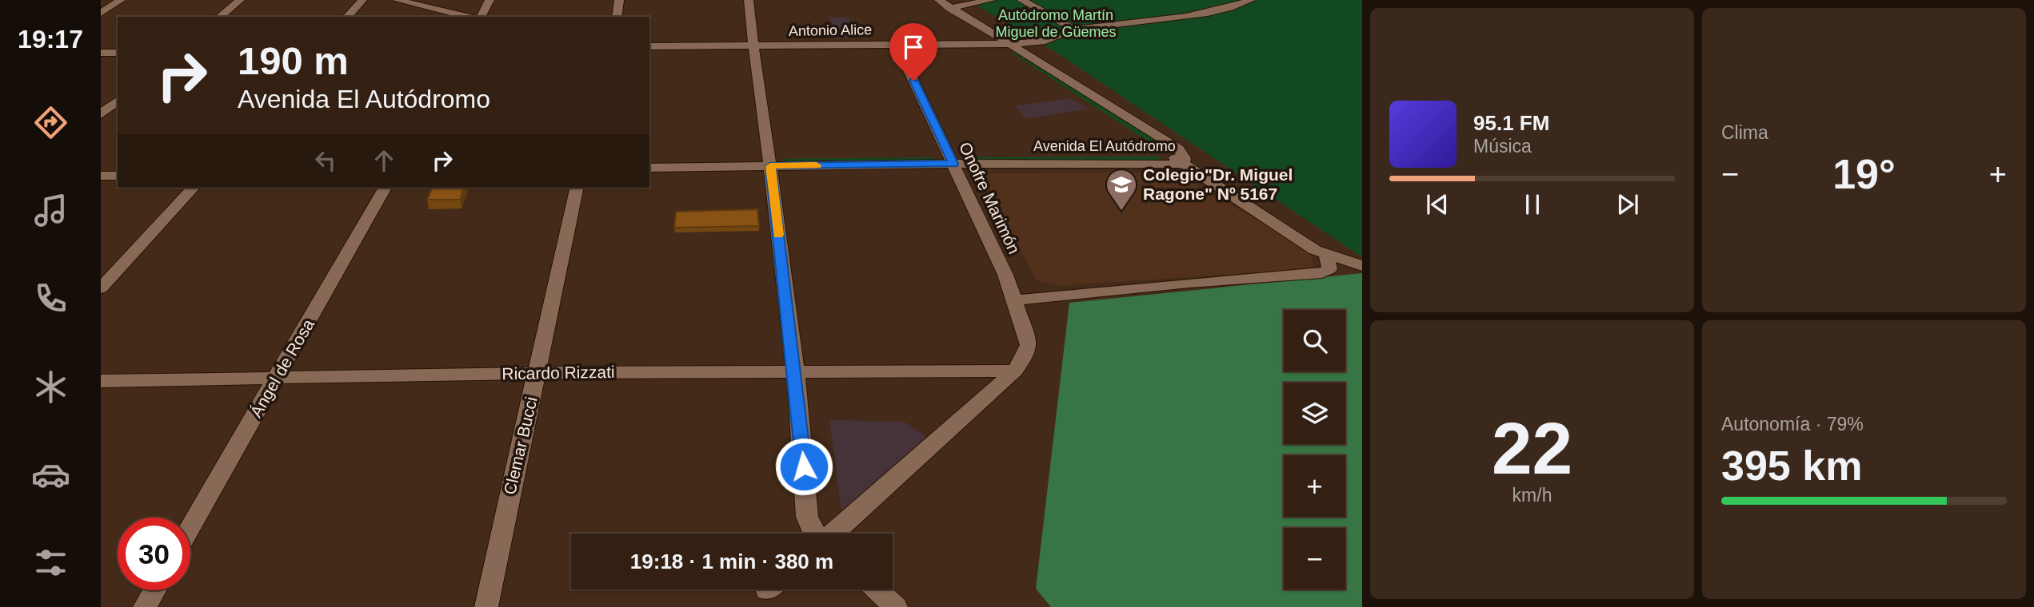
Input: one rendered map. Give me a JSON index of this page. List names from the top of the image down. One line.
{"streets":{"street":["Antonio Alice","Avenida El Autódromo","Onofre Marimón","Ángel de Rosa","Ricardo Rizzati","Clemar Bucci"]},"crossings":[["Antonio Alice","Onofre Marimón"],["Avenida El Autódromo","Onofre Marimón"],["Onofre Marimón","Ricardo Rizzati"],["Ángel de Rosa","Ricardo Rizzati"],["Ricardo Rizzati","Clemar Bucci"]],"parks":["Autódromo Martín Miguel de Güemes"],"places":{"school or university":["Colegio\"Dr. Miguel Ragone\" Nº 5167"]},"page":{"tabs":"19:17","tile":["Clima",["22","km/h"],["Autonomía · 79%","395 km"]],"turn":["190 m","Avenida El Autódromo"],"song":["95.1 FM","Música"],"heat":["−","19°","+"],"map_buttons":["+","−"],"limit":"30","trip":"19:18 · 1 min · 380 m"}}
